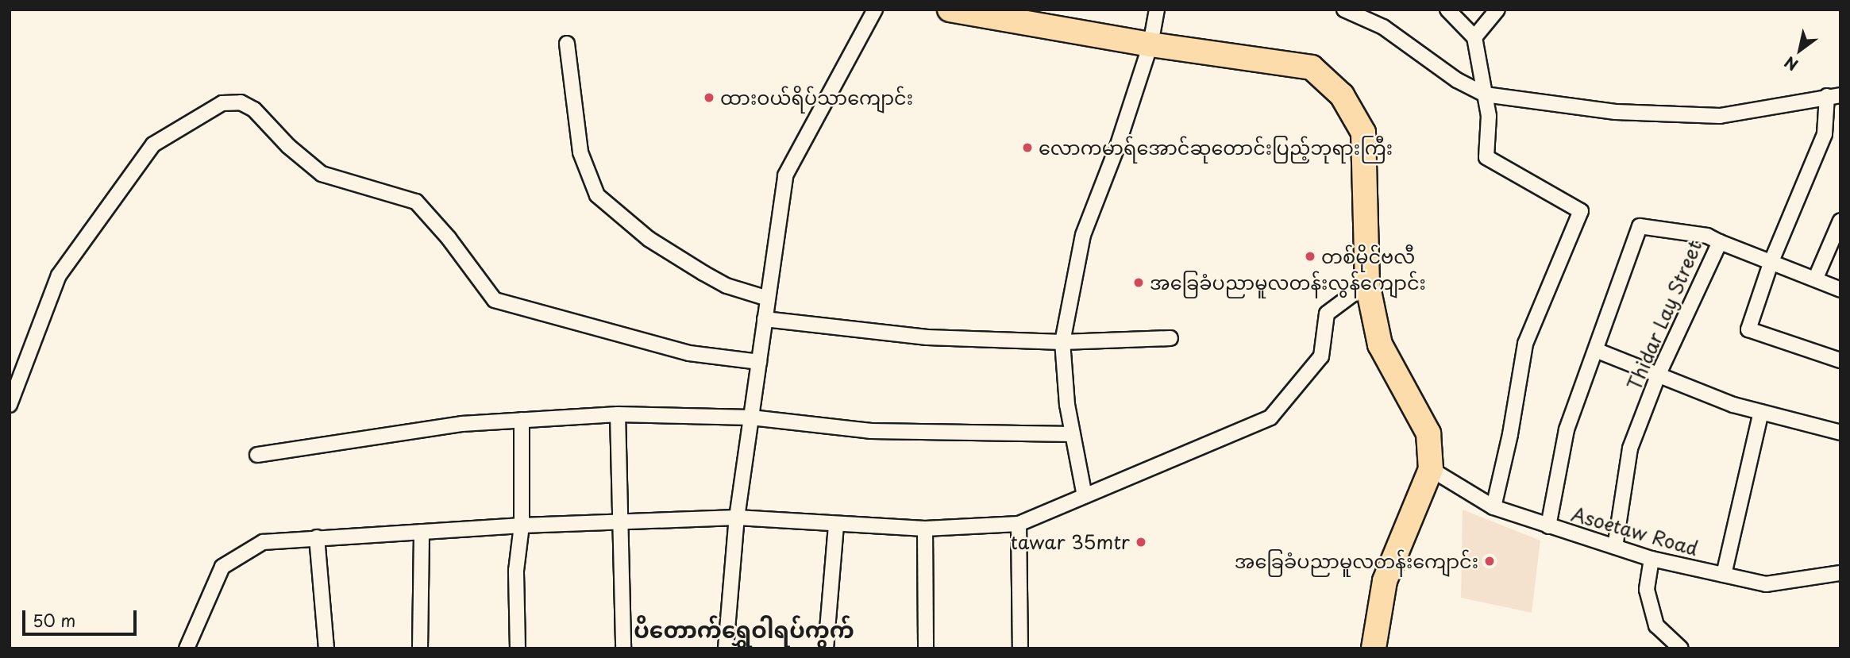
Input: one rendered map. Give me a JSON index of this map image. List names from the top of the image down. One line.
{"streets":{"street":["Thidar Lay Street","Asoetaw Road"]},"crossings":[["Thidar Lay Street","Asoetaw Road"]],"districts":["ပိတောက်ရွှေဝါရပ်ကွက်"],"places":["ထားဝယ်ရိပ်သာကျောင်း","လောကမာရ်အောင်ဆုတောင်းပြည့်ဘုရားကြီး","တစ်မိုင်ဗလီ","အခြေခံပညာမူလတန်းလွန်ကျောင်း","tawar 35mtr","အခြေခံပညာမူလတန်းကျောင်း"],"scale_bar":"50 m","north":"bottom left"}
